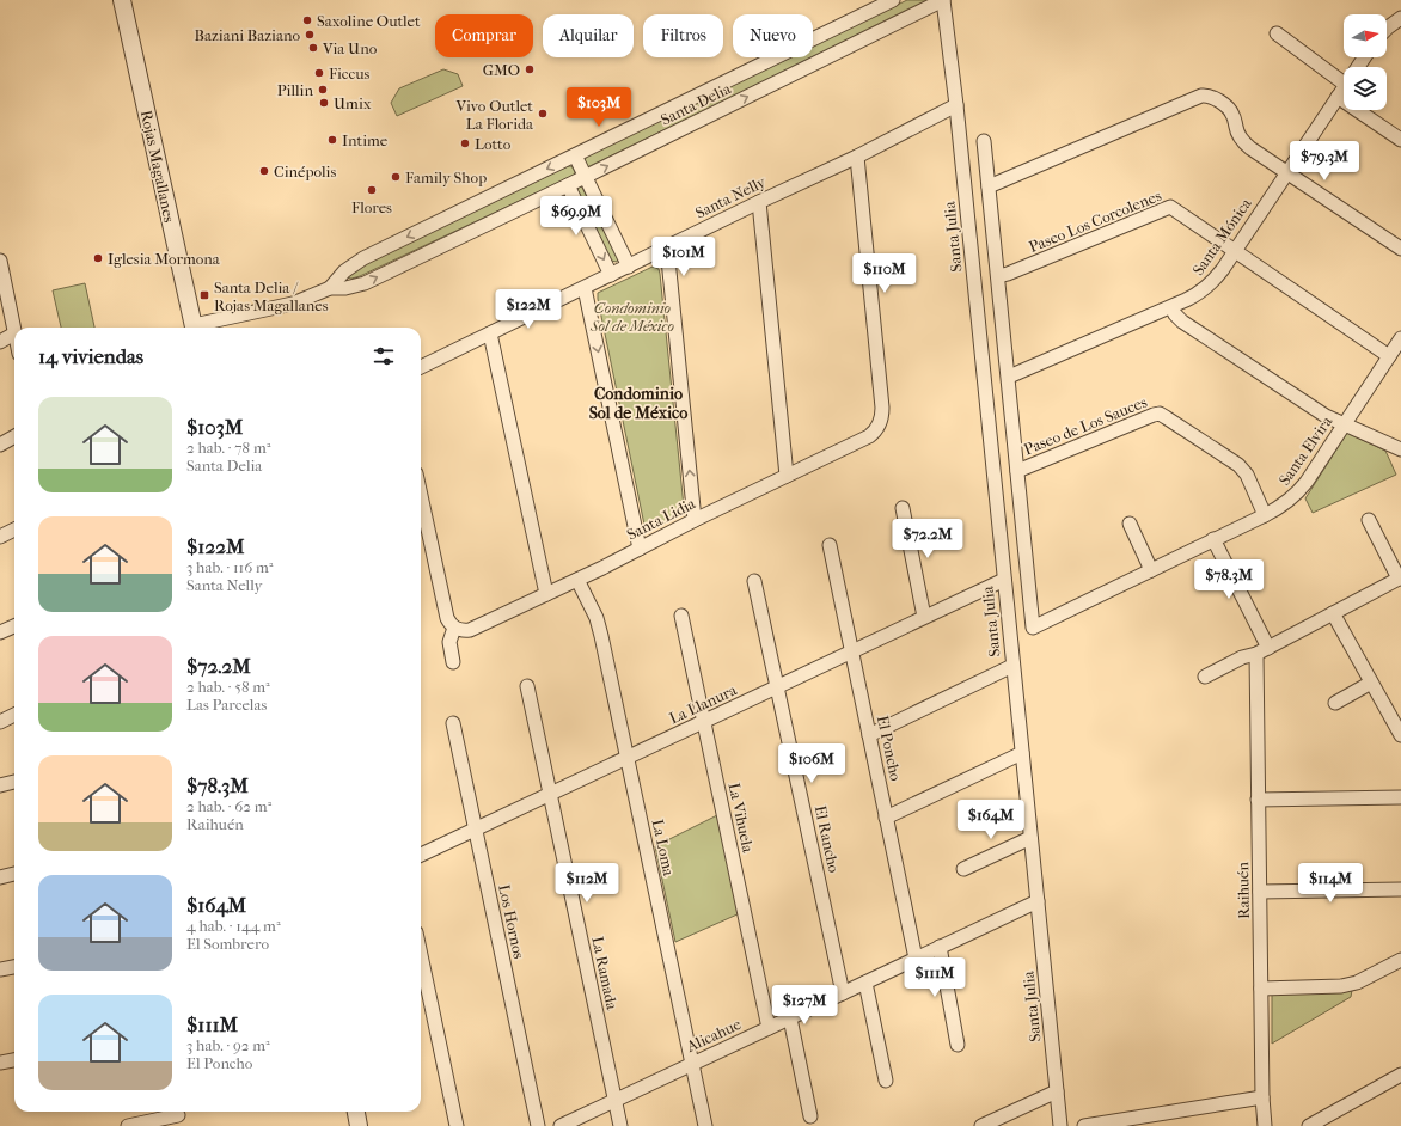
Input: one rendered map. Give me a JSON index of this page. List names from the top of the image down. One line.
{"streets":{"street":["Santa Delia","Rojas Magallanes","Santa Nelly","Paseo Los Corcolenes","Santa Julia","Santa Mónica","Paseo de Los Sauces","Santa Elvira","Santa Lidia","La Llanura","El Poncho","La Vihuela","El Rancho","La Loma","Raihuén","Los Hornos","La Ramada","Alicahue"]},"crossings":[["Santa Delia","Santa Julia"],["Santa Nelly","Santa Julia"],["Santa Nelly","Santa Lidia"],["Paseo Los Corcolenes","Santa Mónica"],["Paseo Los Corcolenes","Santa Elvira"],["Santa Julia","La Llanura"],["Santa Julia","Alicahue"],["Paseo de Los Sauces","Santa Elvira"],["Santa Lidia","La Loma"],["La Llanura","El Poncho"],["La Llanura","La Vihuela"],["La Llanura","El Rancho"],["La Llanura","La Loma"],["La Llanura","Los Hornos"],["La Llanura","La Ramada"],["El Poncho","Alicahue"],["La Vihuela","Alicahue"],["El Rancho","Alicahue"],["La Loma","Alicahue"],["La Ramada","Alicahue"]],"districts":["Condominio Sol de México"],"parks":["Condominio Sol de México"],"places":{"other":["Saxoline Outlet","Baziani Baziano","Via Uno","GMO","Ficcus","Pillin","Umix","Vivo Outlet La Florida","Intime","Lotto","Cinépolis","Family Shop","Flores","Iglesia Mormona"],"transit":["Santa Delia / Rojas Magallanes"]},"north":"right","page":{"chip":["Comprar","Alquilar","Filtros","Nuevo"],"price":["$103M","$79.3M","$69.9M","$101M","$110M","$122M","$72.2M","$78.3M","$106M","$164M","$112M","$114M","$111M","$127M"],"heading":"14 viviendas","list":[{"name":"$103M","note":"2 hab. · 78 m² · Santa Delia"},{"name":"$122M","note":"3 hab. · 116 m² · Santa Nelly"},{"name":"$72.2M","note":"2 hab. · 58 m² · Las Parcelas"},{"name":"$78.3M","note":"2 hab. · 62 m² · Raihuén"},{"name":"$164M","note":"4 hab. · 144 m² · El Sombrero"},{"name":"$111M","note":"3 hab. · 92 m² · El Poncho"}]}}
